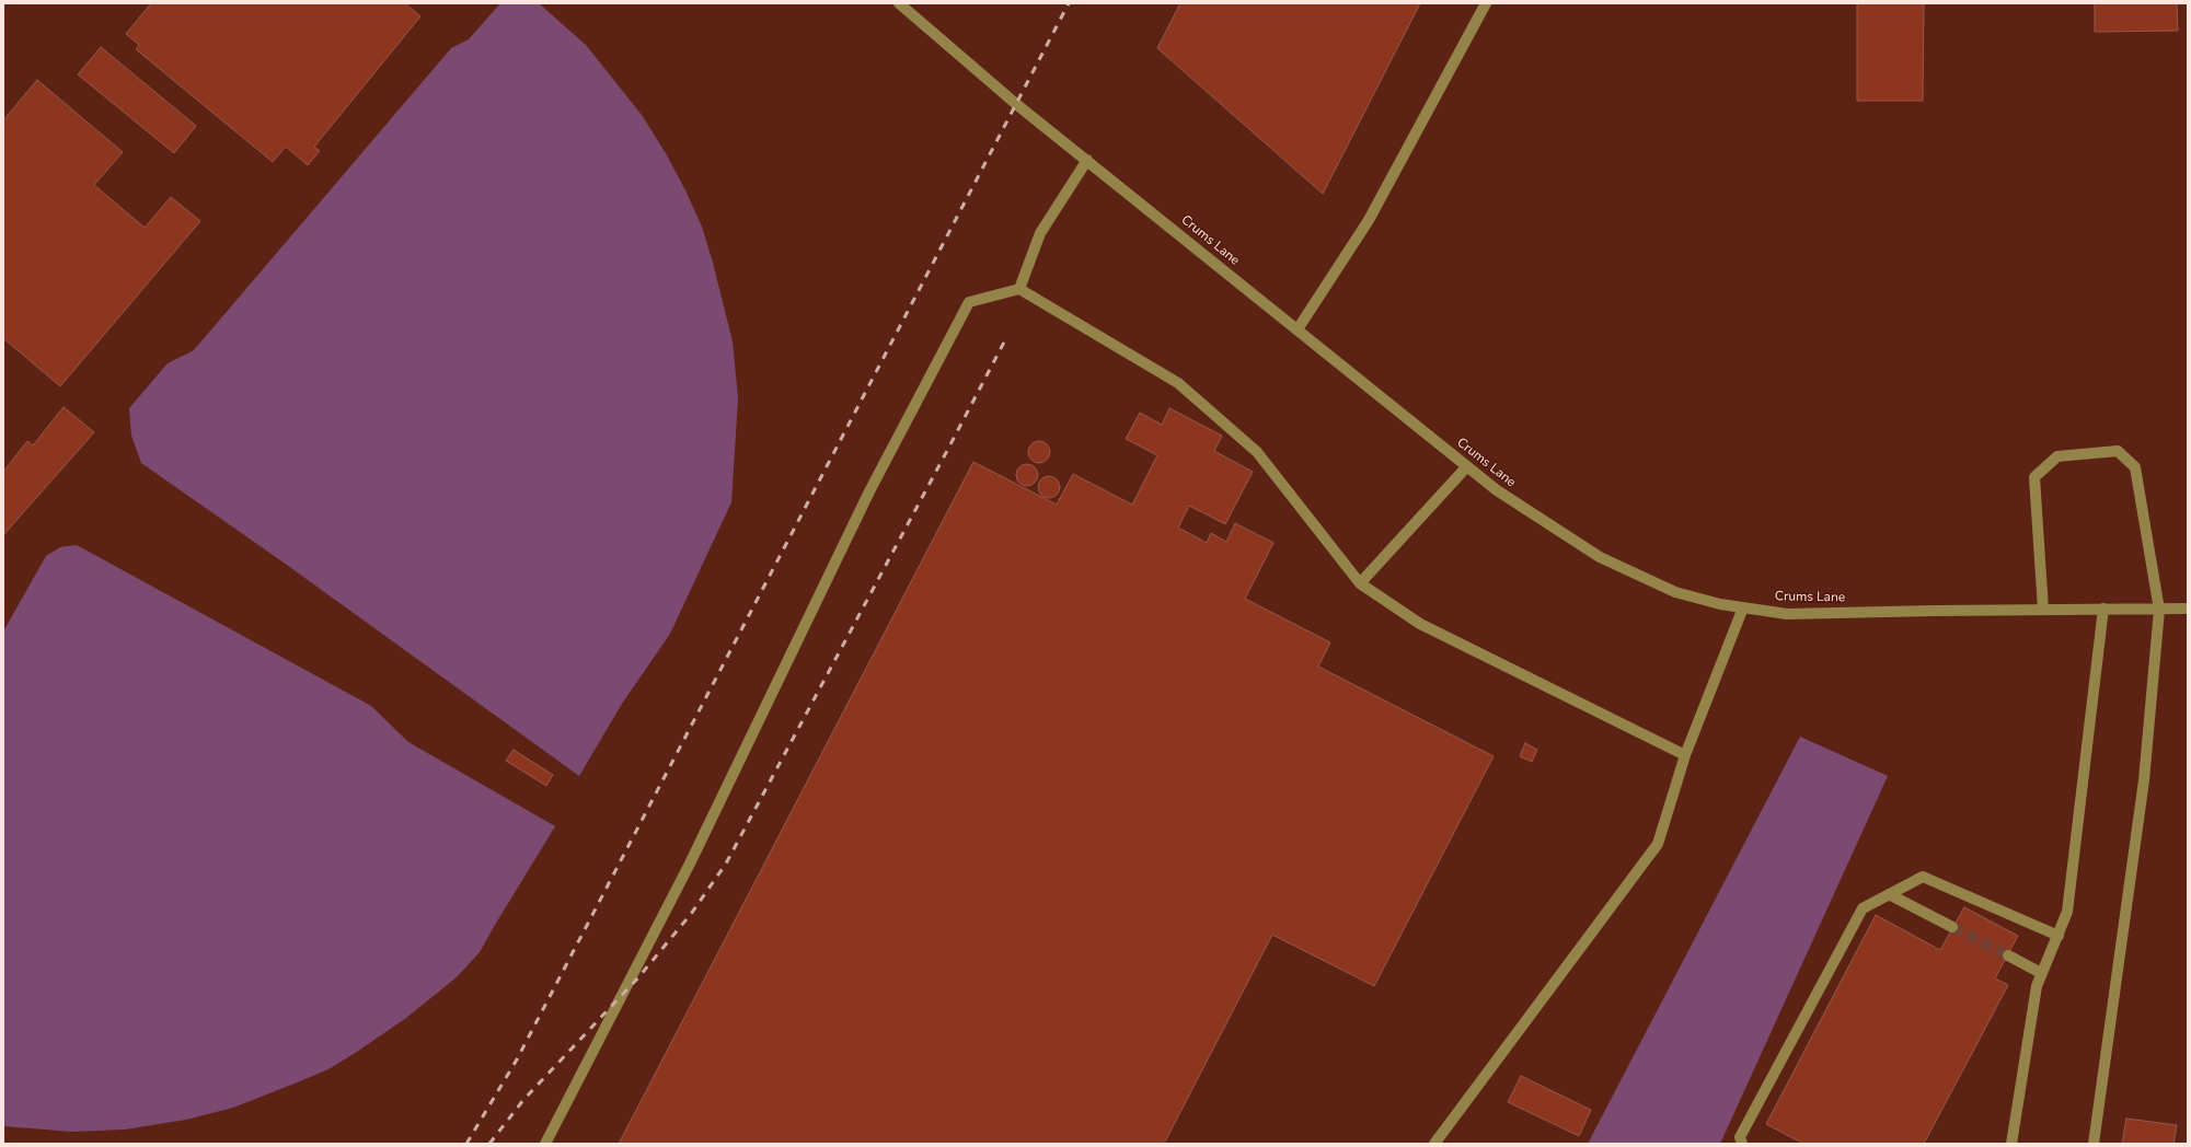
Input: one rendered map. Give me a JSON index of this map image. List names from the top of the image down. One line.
{"streets":{"street":["Crums Lane"]}}
